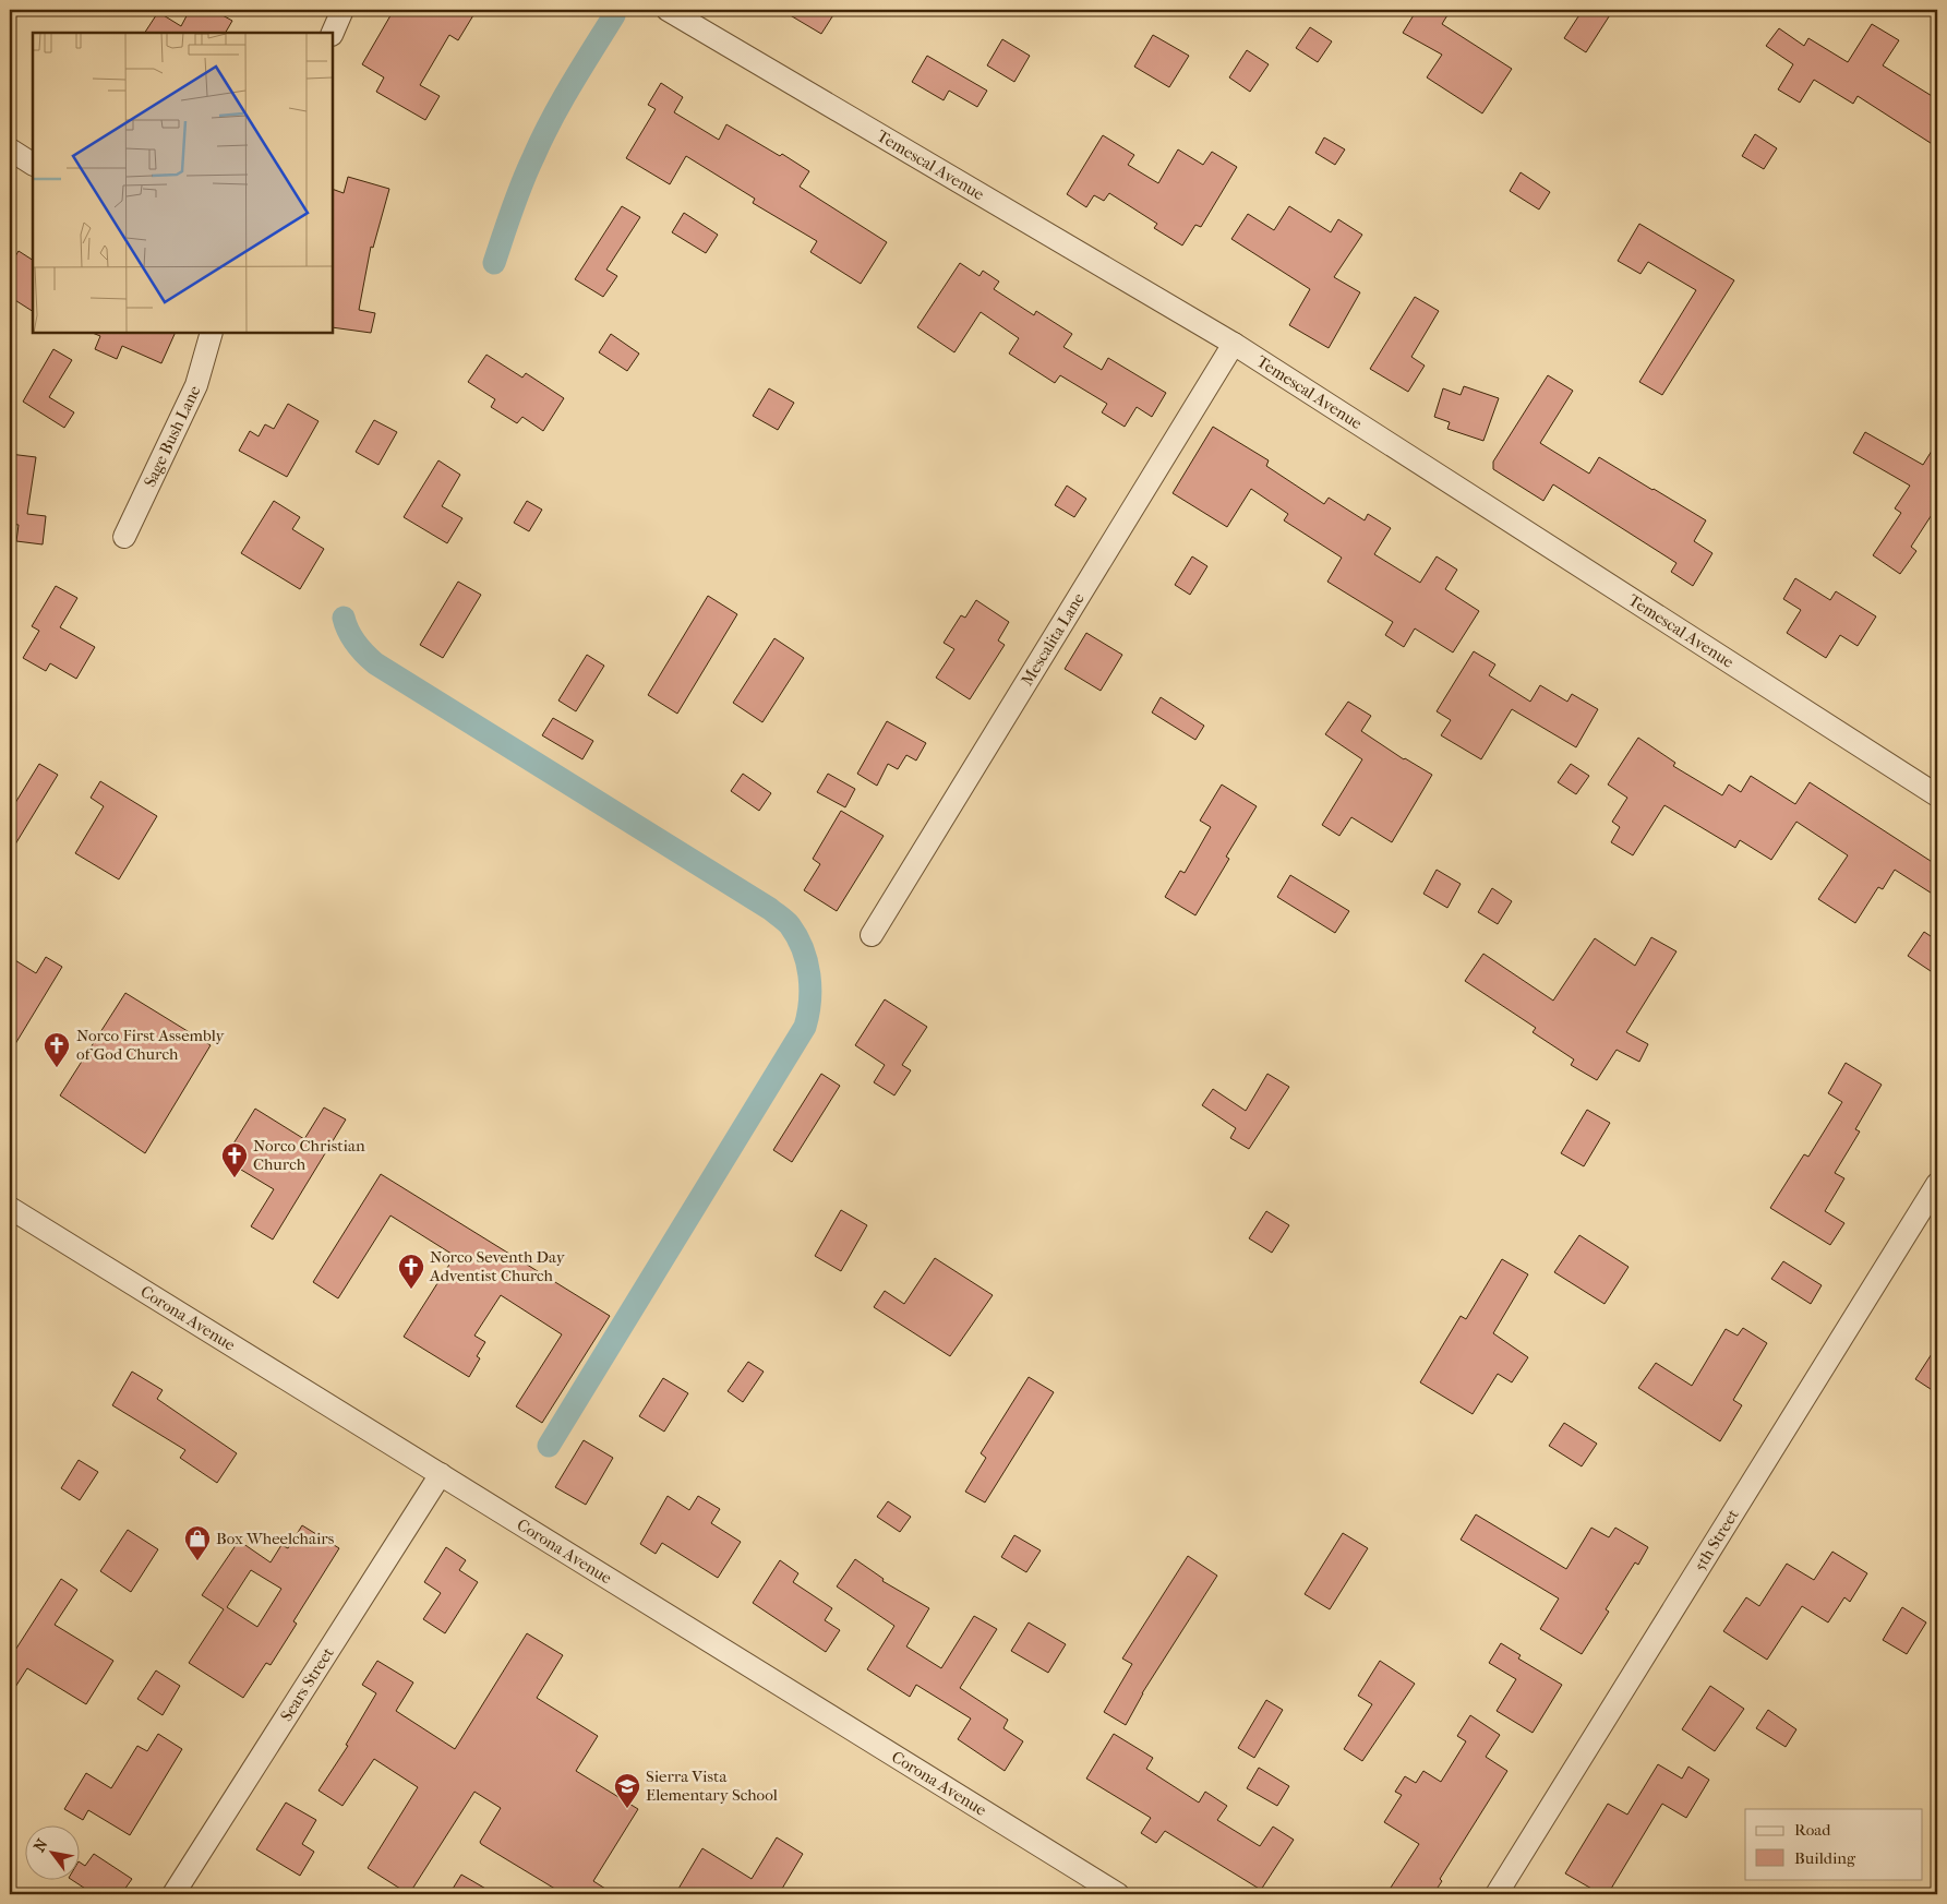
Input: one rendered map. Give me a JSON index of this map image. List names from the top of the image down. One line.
{"streets":{"street":["Temescal Avenue","Sage Bush Lane","Mescalita Lane","Corona Avenue","5th Street","Sears Street"]},"crossings":[["Temescal Avenue","Mescalita Lane"],["Corona Avenue","Sears Street"]],"places":{"church":["Norco First Assembly of God Church","Norco Christian Church","Norco Seventh Day Adventist Church"],"shop":["Box Wheelchairs"],"school or university":["Sierra Vista Elementary School"]},"legend":["Road","Building"],"north":"top left"}
